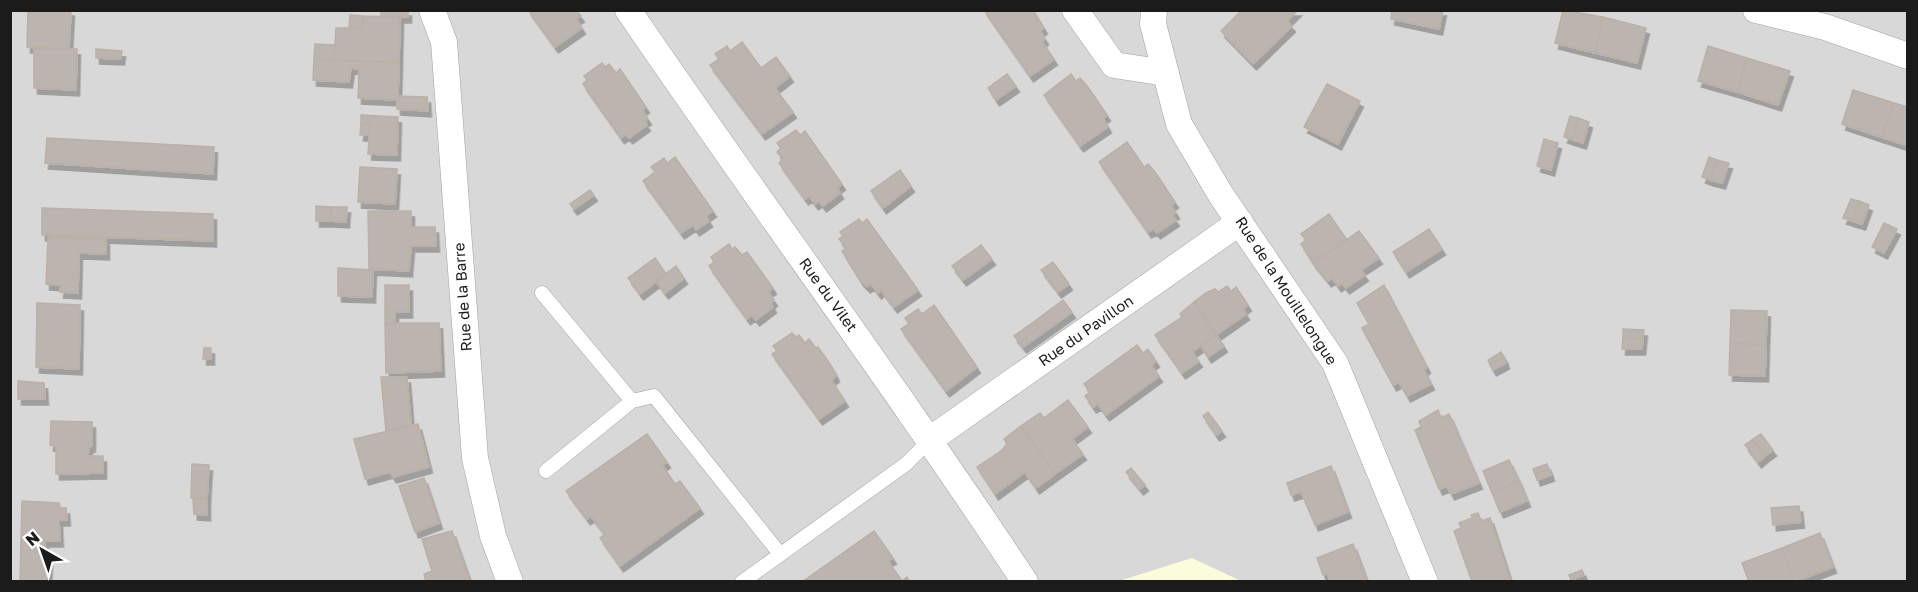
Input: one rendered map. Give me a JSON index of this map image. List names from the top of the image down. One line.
{"streets":{"street":["Rue de la Mouillelongue","Rue du Vilet","Rue de la Barre","Rue du Pavillon"]},"crossings":[["Rue de la Mouillelongue","Rue du Pavillon"],["Rue du Vilet","Rue du Pavillon"]],"north":"top left"}
